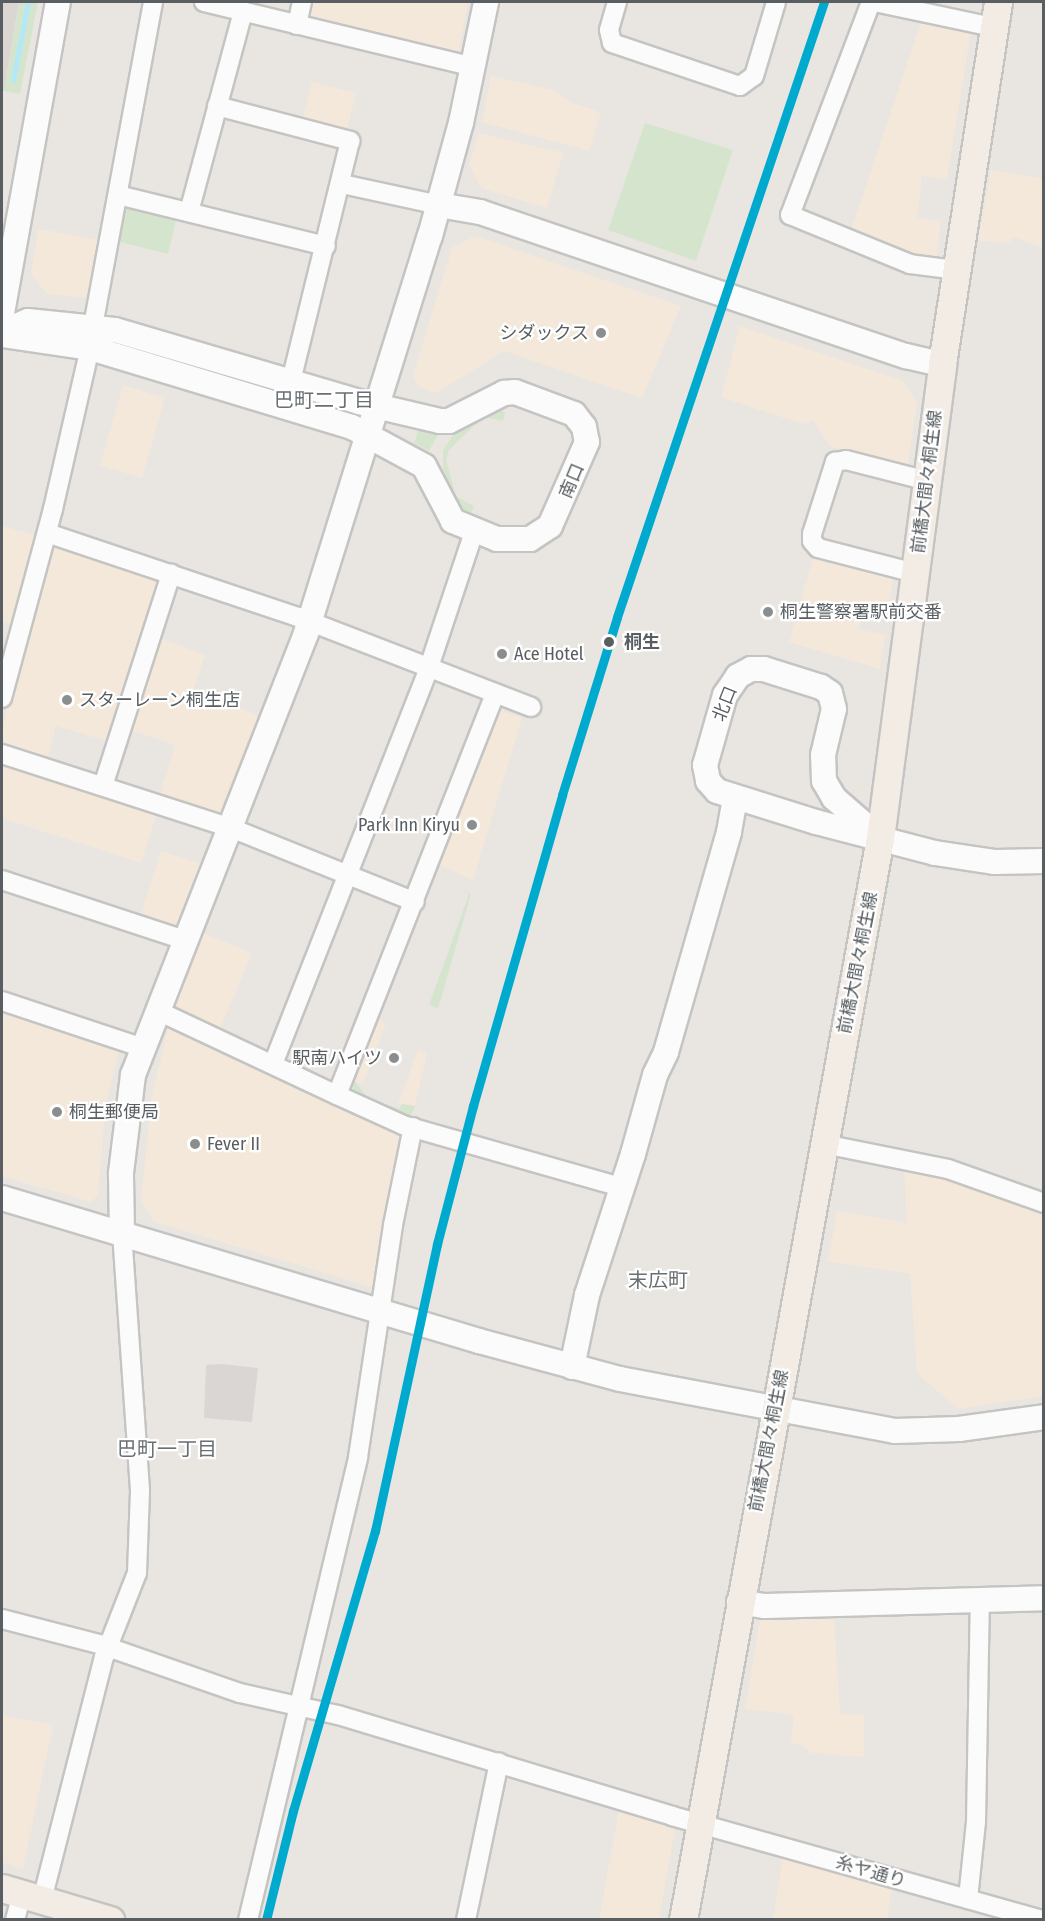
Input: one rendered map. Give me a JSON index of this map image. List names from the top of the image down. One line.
{"streets":{"main road":["前橋大間々桐生線"],"street":["南口","北口","糸ヤ通り"]},"crossings":[["前橋大間々桐生線","北口"],["前橋大間々桐生線","糸ヤ通り"]],"districts":["巴町二丁目","末広町","巴町一丁目"],"places":["シダックス","桐生警察署駅前交番","桐生","Ace Hotel","スターレーン桐生店","Park Inn Kiryu","駅南ハイツ","桐生郵便局","Fever II"]}
